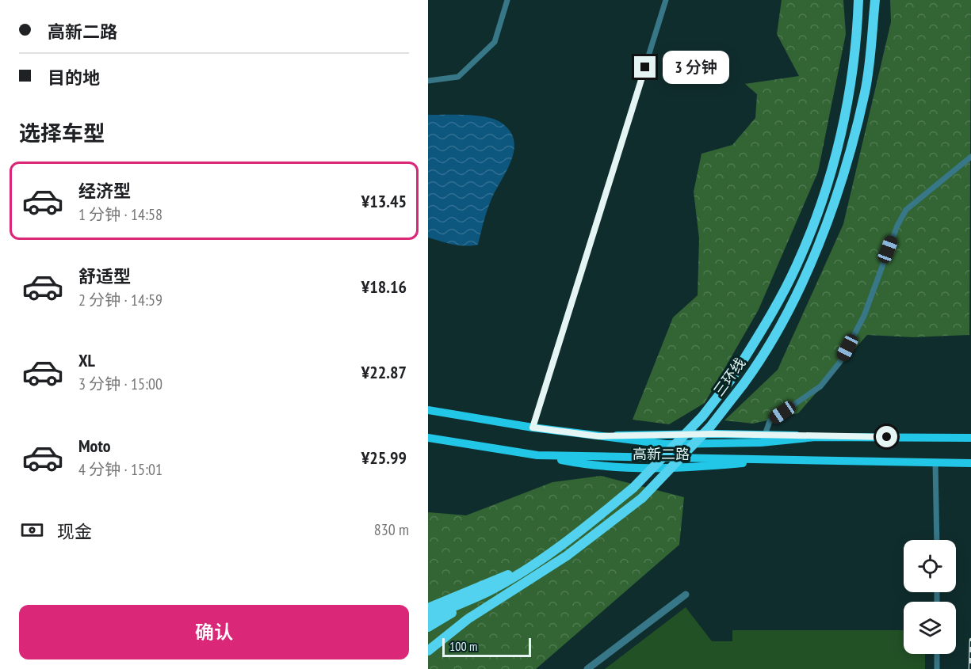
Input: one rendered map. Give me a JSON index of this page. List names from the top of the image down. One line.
{"streets":{"highway":["三环线"],"main road":["高新二路"]},"scale_bar":"100 m","page":{"banner":["高新二路","目的地"],"bubble":"3 分钟","heading":"选择车型","list":[{"name":"经济型","note":"1 分钟 · 14:58","value":"¥13.45"},{"name":"舒适型","note":"2 分钟 · 14:59","value":"¥18.16"},{"name":"XL","note":"3 分钟 · 15:00","value":"¥22.87"},{"name":"Moto","note":"4 分钟 · 15:01","value":"¥25.99"}],"pay":["现金","830 m"],"buttons":"确认","scale":"100 m"}}
